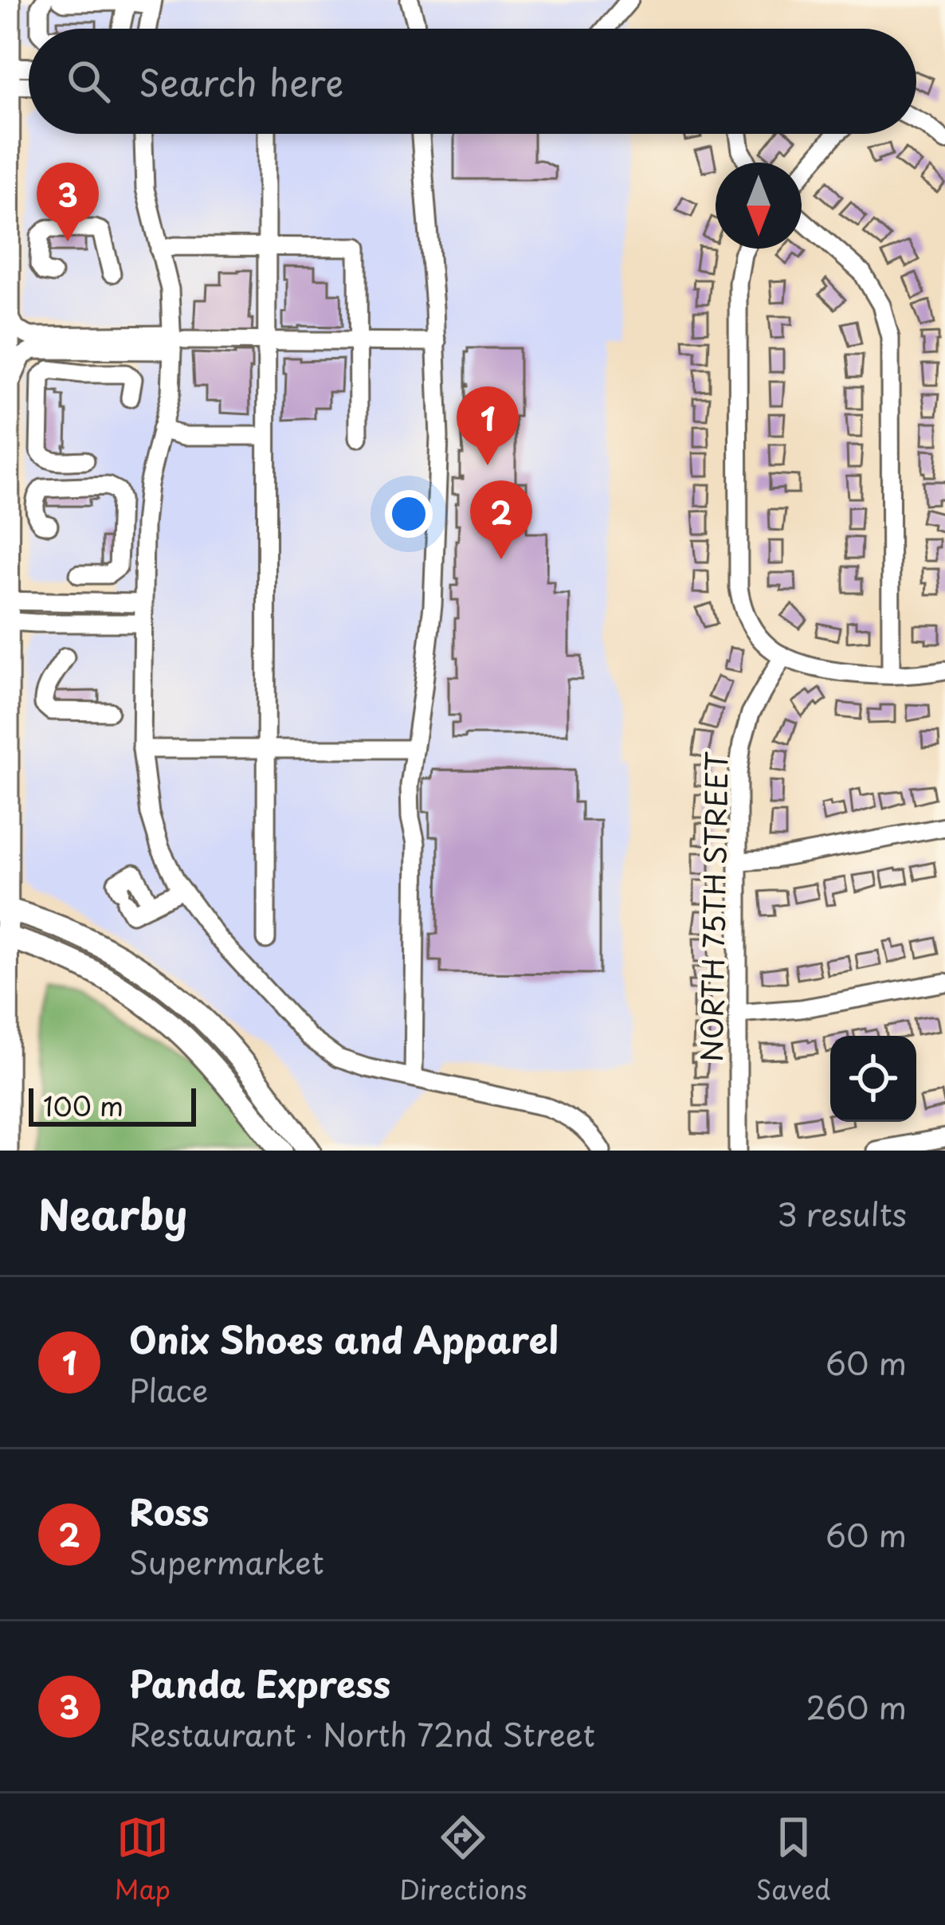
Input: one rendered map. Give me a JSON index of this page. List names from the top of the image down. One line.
{"streets":{"street":["NORTH 75TH STREET"]},"scale_bar":"100 m","north":"bottom","page":{"search":"Search here","pins":["3","1","2"],"scale":"100 m","heading":["Nearby","3 results"],"list":[{"mark":"1","name":"Onix Shoes and Apparel","note":"Place","value":"60 m"},{"mark":"2","name":"Ross","note":"Supermarket","value":"60 m"},{"mark":"3","name":"Panda Express","note":"Restaurant · North 72nd Street","value":"260 m"}],"nav":["Map","Directions","Saved"]}}
